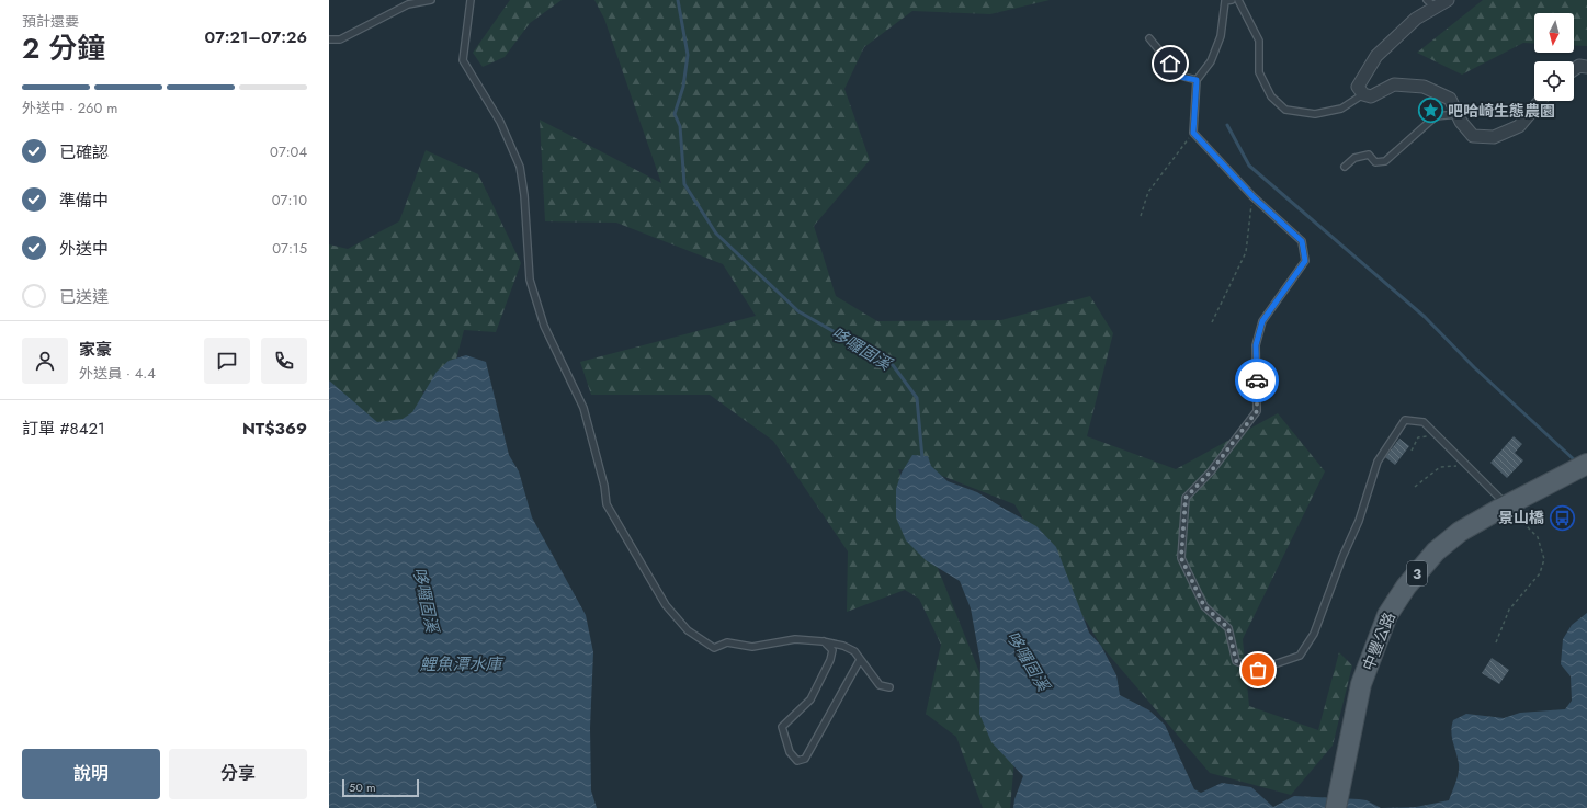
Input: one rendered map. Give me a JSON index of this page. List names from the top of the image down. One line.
{"streets":{"main road":["3","中豐公路"]},"water":["哆囉固溪","鯉魚潭水庫"],"places":{"place":["吧哈崎生態農園"],"bus stop":["景山橋"]},"scale_bar":"50 m","north":"bottom","page":{"heading":["2 分鐘","預計還要","07:21–07:26"],"panel":["家豪","外送員 · 4.4","訂單 #8421","NT$369"],"bar":"外送中 · 260 m","list":[["已確認","07:04"],["準備中","07:10"],["外送中","07:15"],"已送達"],"buttons":["說明","分享"],"scale":"50 m"}}
